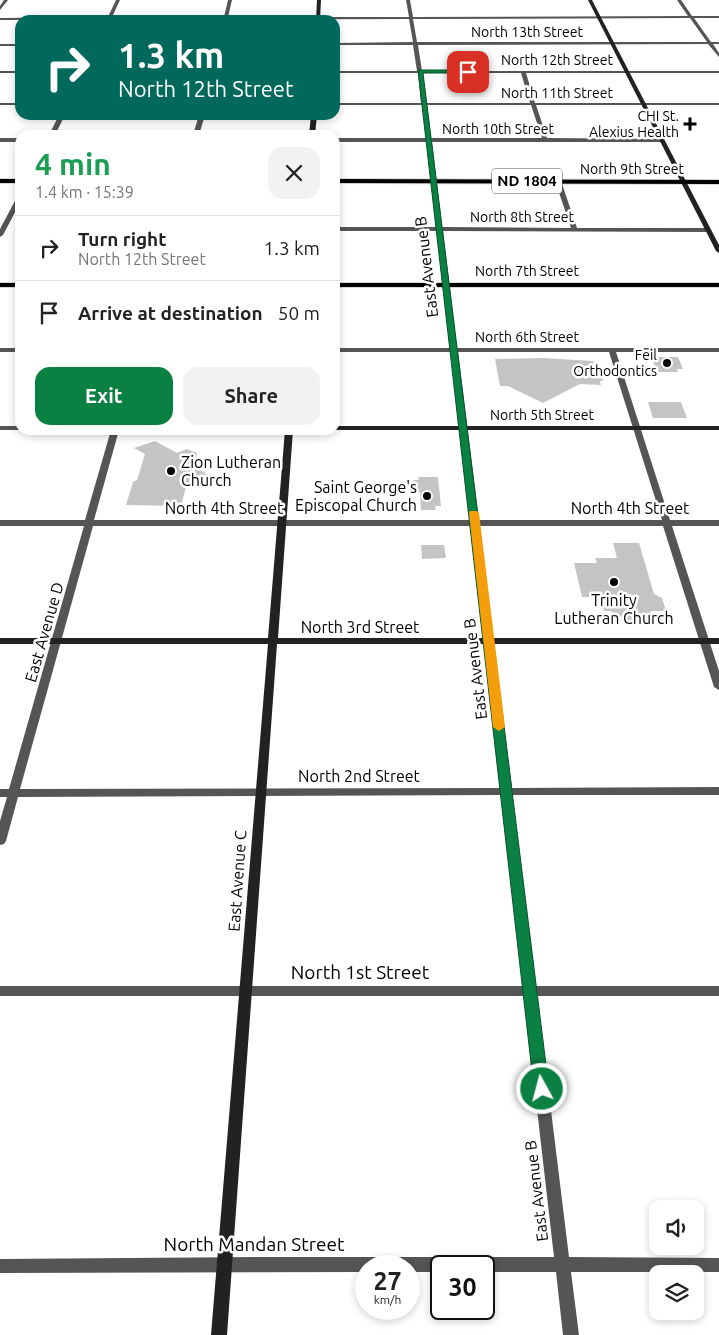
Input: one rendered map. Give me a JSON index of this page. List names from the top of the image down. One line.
{"streets":{"main road":["North 9th Street","ND 1804","North 7th Street"],"street":["North 13th Street","North 12th Street","North 11th Street","North 10th Street","North 8th Street","East Avenue B","North 6th Street","North 5th Street","North 4th Street","North 3rd Street","East Avenue D","North 2nd Street","East Avenue C","North 1st Street","North Mandan Street"]},"crossings":[["North 13th Street","East Avenue B"],["North 12th Street","East Avenue B"],["North 11th Street","East Avenue B"],["North 10th Street","East Avenue B"],["North 9th Street","East Avenue B"],["North 8th Street","East Avenue B"],["East Avenue B","North 7th Street"],["East Avenue B","North 6th Street"],["East Avenue B","North 5th Street"],["East Avenue B","North 4th Street"],["East Avenue B","North 3rd Street"],["East Avenue B","North 2nd Street"],["East Avenue B","North 1st Street"],["East Avenue B","North Mandan Street"],["North 4th Street","East Avenue D"],["North 4th Street","East Avenue C"],["North 3rd Street","East Avenue D"],["North 3rd Street","East Avenue C"],["East Avenue D","North 2nd Street"],["North 2nd Street","East Avenue C"],["East Avenue C","North 1st Street"],["East Avenue C","North Mandan Street"]],"places":{"health":["CHI St. Alexius Health"],"other":["Feil Orthodontics","Zion Lutheran Church","Saint George's Episcopal Church","Trinity Lutheran Church"]},"page":{"turn":["1.3 km","North 12th Street"],"heading":["4 min","1.4 km · 15:39"],"list":[{"name":"Turn right","note":"North 12th Street","value":"1.3 km"},{"name":"Arrive at destination","value":"50 m"}],"buttons":["Exit","Share"],"speed":"27 km/h","limit":"30"}}
